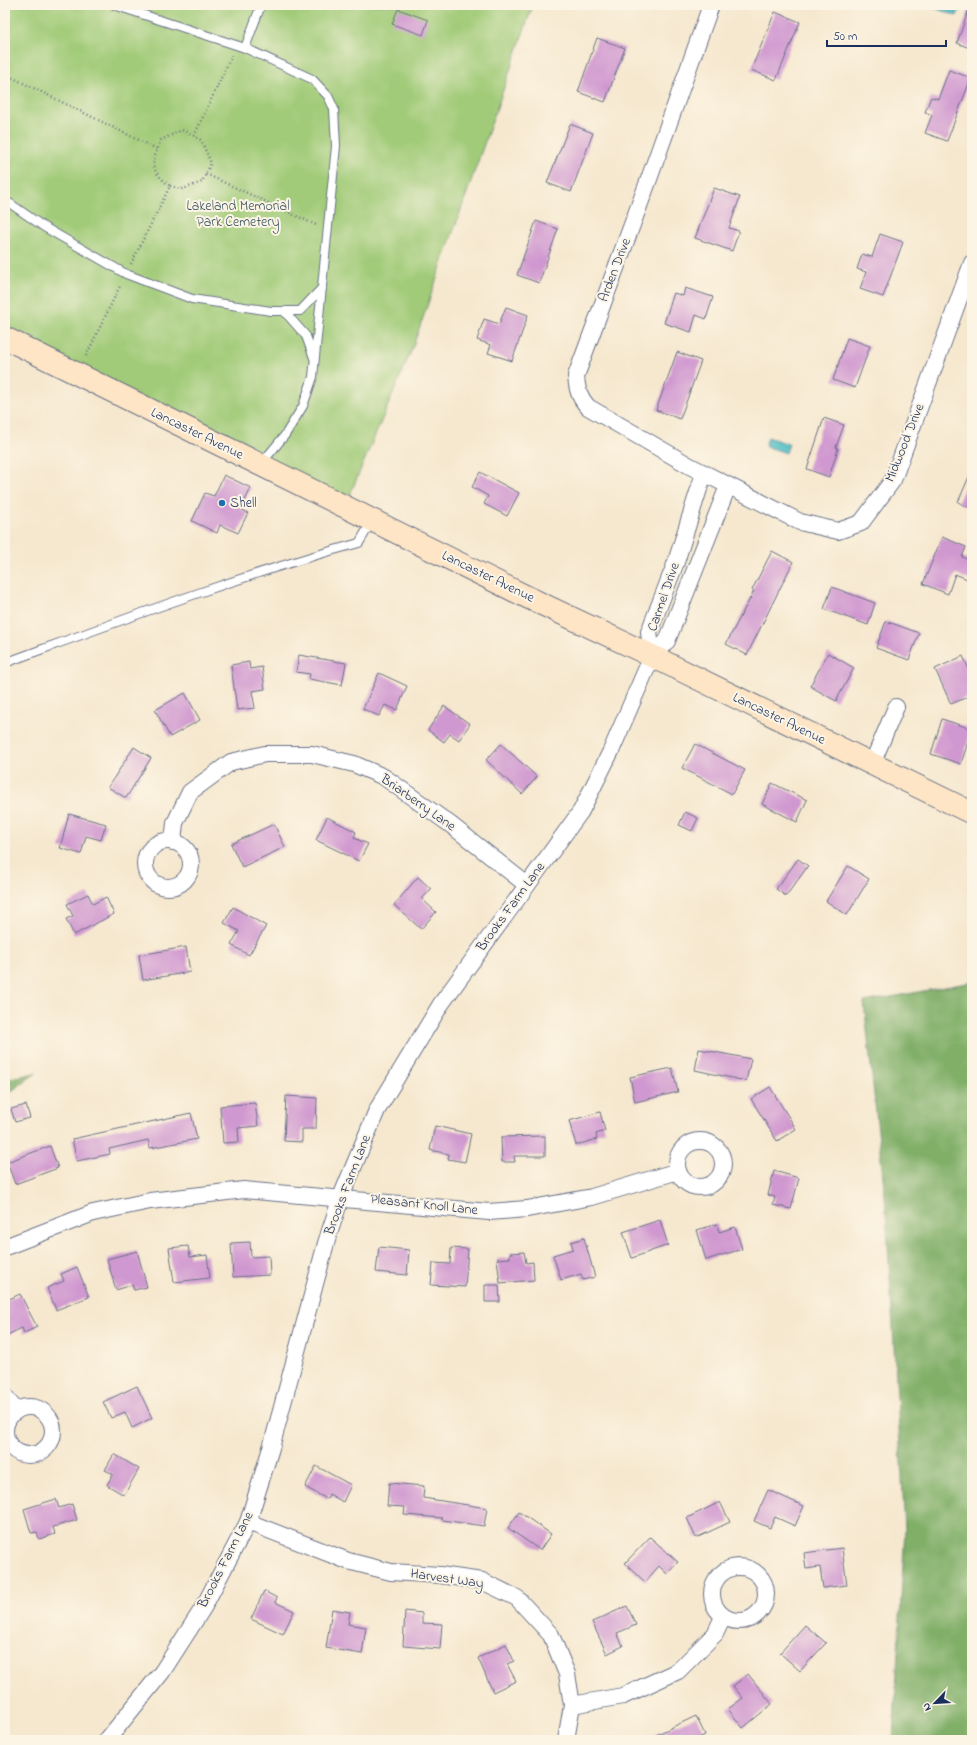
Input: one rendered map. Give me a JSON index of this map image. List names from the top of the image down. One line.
{"streets":{"main road":["Lancaster Avenue"],"street":["Arden Drive","Midwood Drive","Carmel Drive","Briarberry Lane","Brooks Farm Lane","Pleasant Knoll Lane","Harvest Way"]},"crossings":[["Arden Drive","Midwood Drive"],["Arden Drive","Carmel Drive"],["Lancaster Avenue","Carmel Drive"],["Lancaster Avenue","Brooks Farm Lane"],["Midwood Drive","Carmel Drive"],["Carmel Drive","Brooks Farm Lane"],["Briarberry Lane","Brooks Farm Lane"],["Brooks Farm Lane","Pleasant Knoll Lane"],["Brooks Farm Lane","Harvest Way"]],"parks":["Lakeland Memorial Park Cemetery"],"places":["Shell"],"scale_bar":"50 m","north":"bottom left"}
